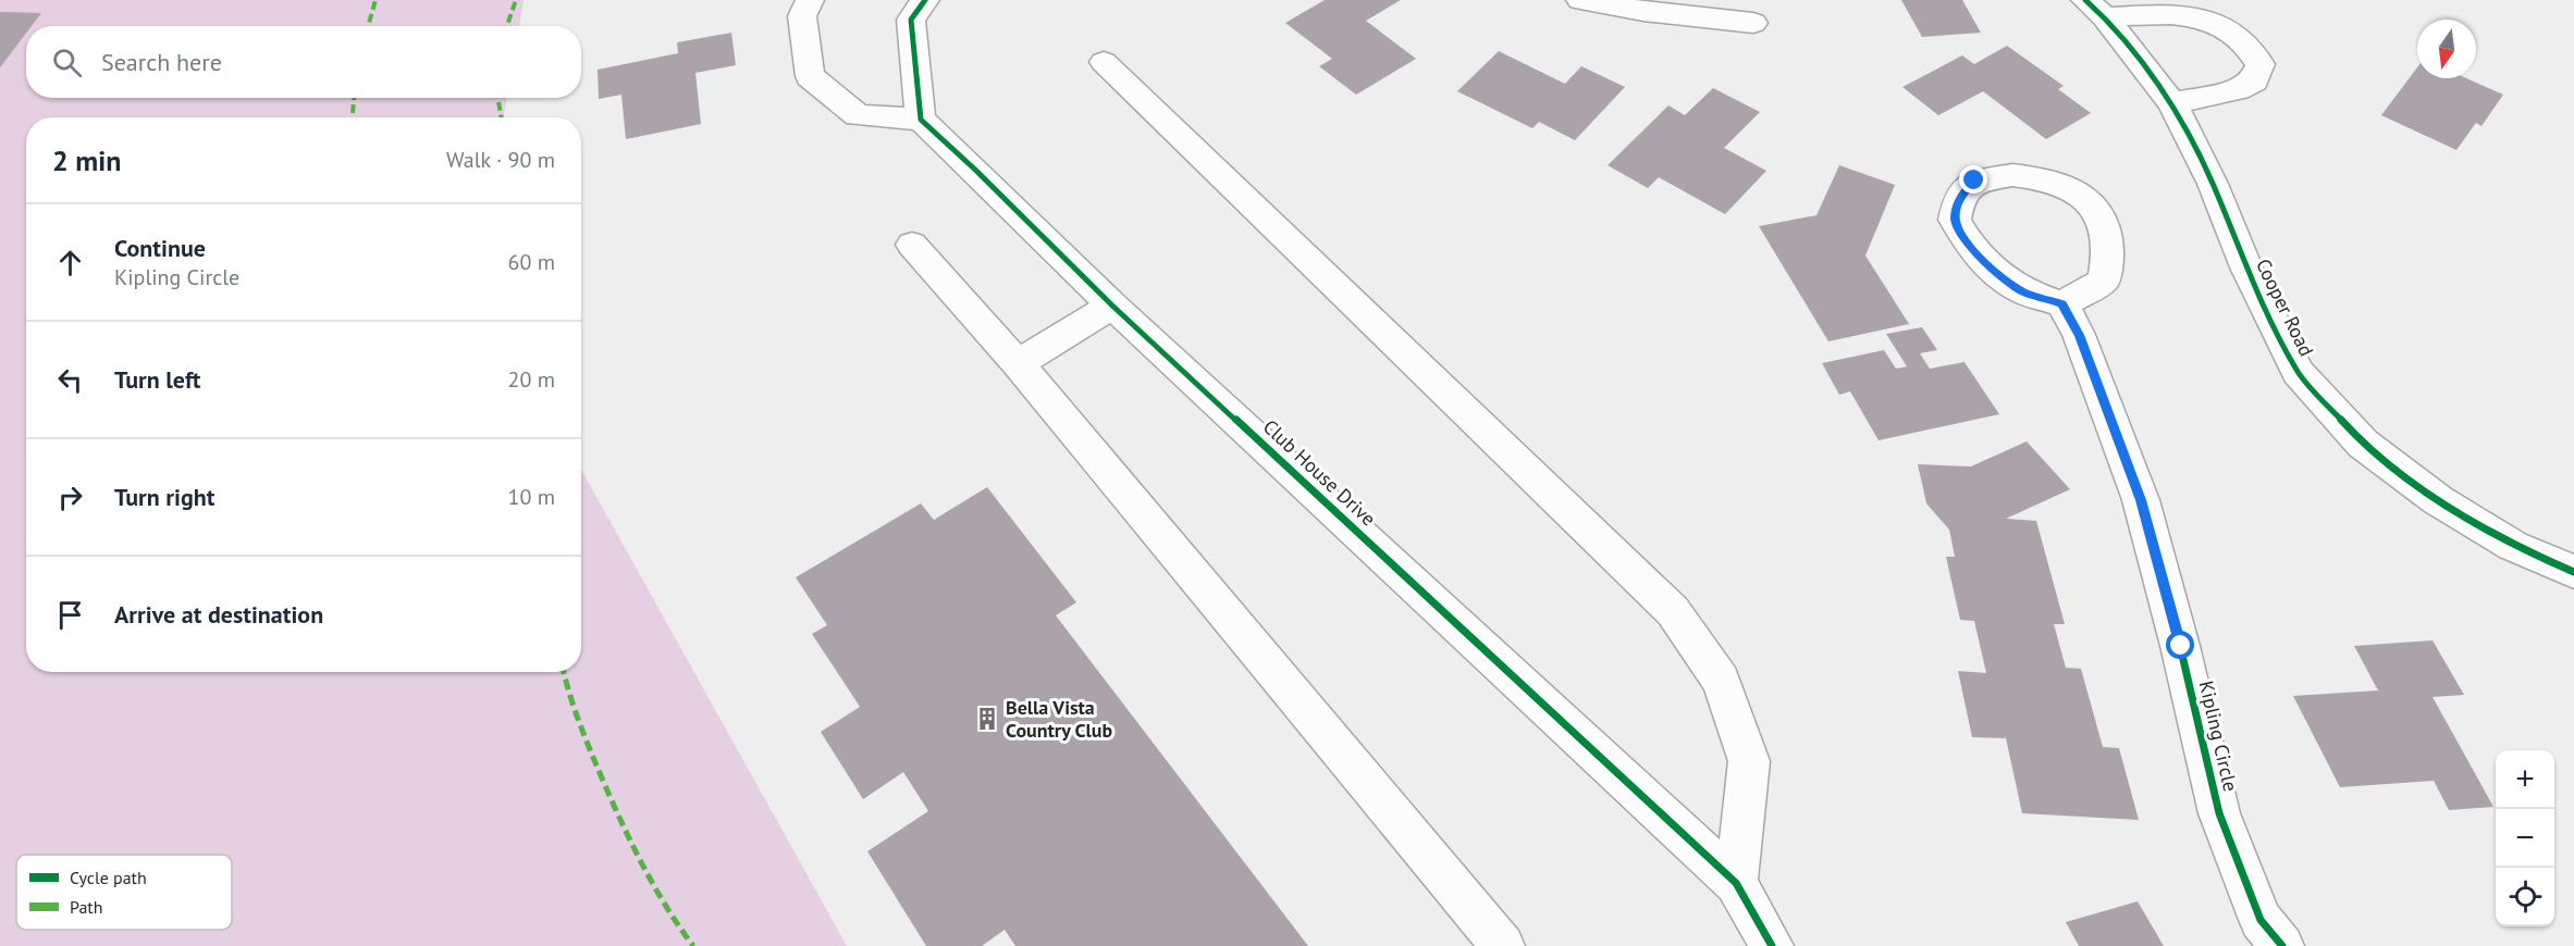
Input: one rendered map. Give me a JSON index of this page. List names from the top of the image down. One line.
{"streets":{"street":["Cooper Road","Club House Drive","Kipling Circle"]},"places":{"building":["Bella Vista Country Club"]},"legend":["Cycle path","Path"],"north":"bottom","page":{"search":"Search here","heading":["2 min","Walk · 90 m"],"list":[["Continue","Kipling Circle","60 m"],["Turn left","20 m"],["Turn right","10 m"],"Arrive at destination"],"map_buttons":["+","−"]}}
